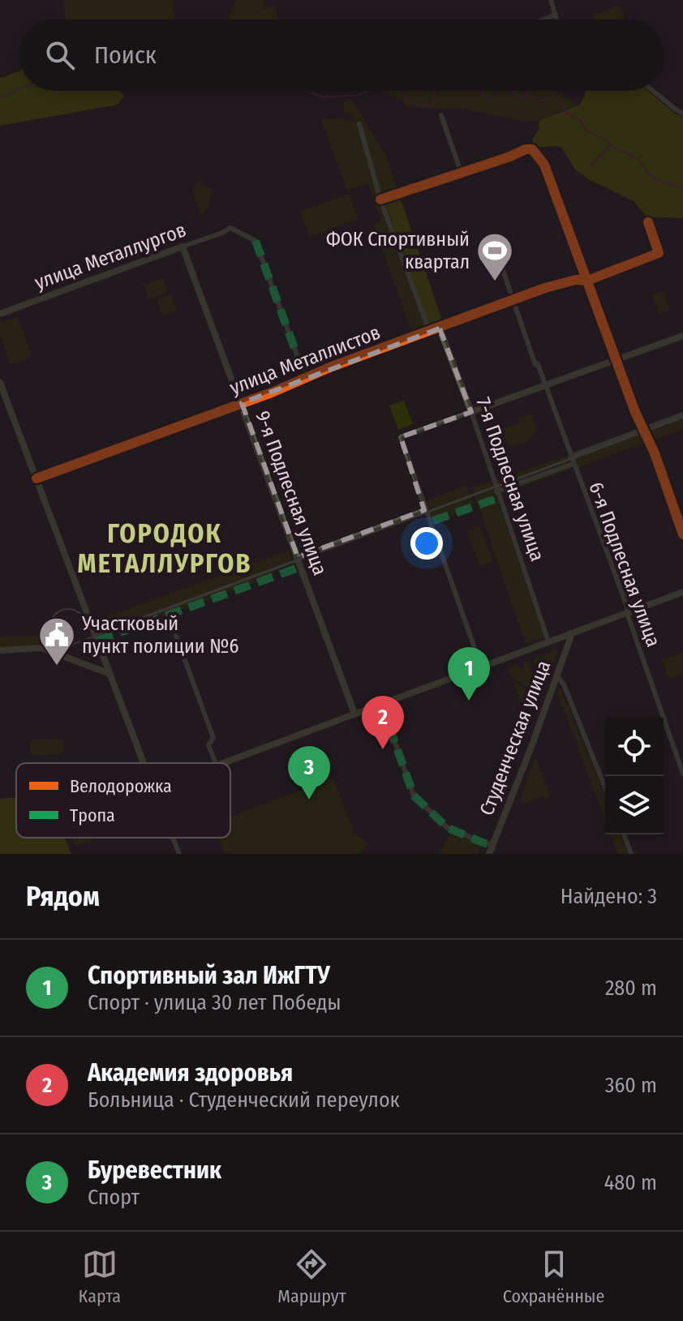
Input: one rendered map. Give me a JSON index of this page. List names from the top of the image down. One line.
{"streets":{"street":["улица Металлургов","улица Металлистов","7-я Подлесная улица","9-я Подлесная улица","6-я Подлесная улица","Студенческая улица"]},"crossings":[["улица Металлургов","улица Металлистов"],["улица Металлургов","9-я Подлесная улица"],["улица Металлистов","7-я Подлесная улица"],["улица Металлистов","9-я Подлесная улица"],["улица Металлистов","6-я Подлесная улица"]],"districts":["ГОРОДОК МЕТАЛЛУРГОВ"],"places":{"sports":["ФОК Спортивный квартал"],"public building":["Участковый пункт полиции №6"]},"legend":["Велодорожка","Тропа"],"page":{"search":"Поиск","pins":["1","2","3"],"heading":["Рядом","Найдено: 3"],"list":[{"mark":"1","name":"Спортивный зал ИжГТУ","note":"Спорт · улица 30 лет Победы","value":"280 m"},{"mark":"2","name":"Академия здоровья","note":"Больница · Студенческий переулок","value":"360 m"},{"mark":"3","name":"Буревестник","note":"Спорт","value":"480 m"}],"nav":["Карта","Маршрут","Сохранённые"]}}
